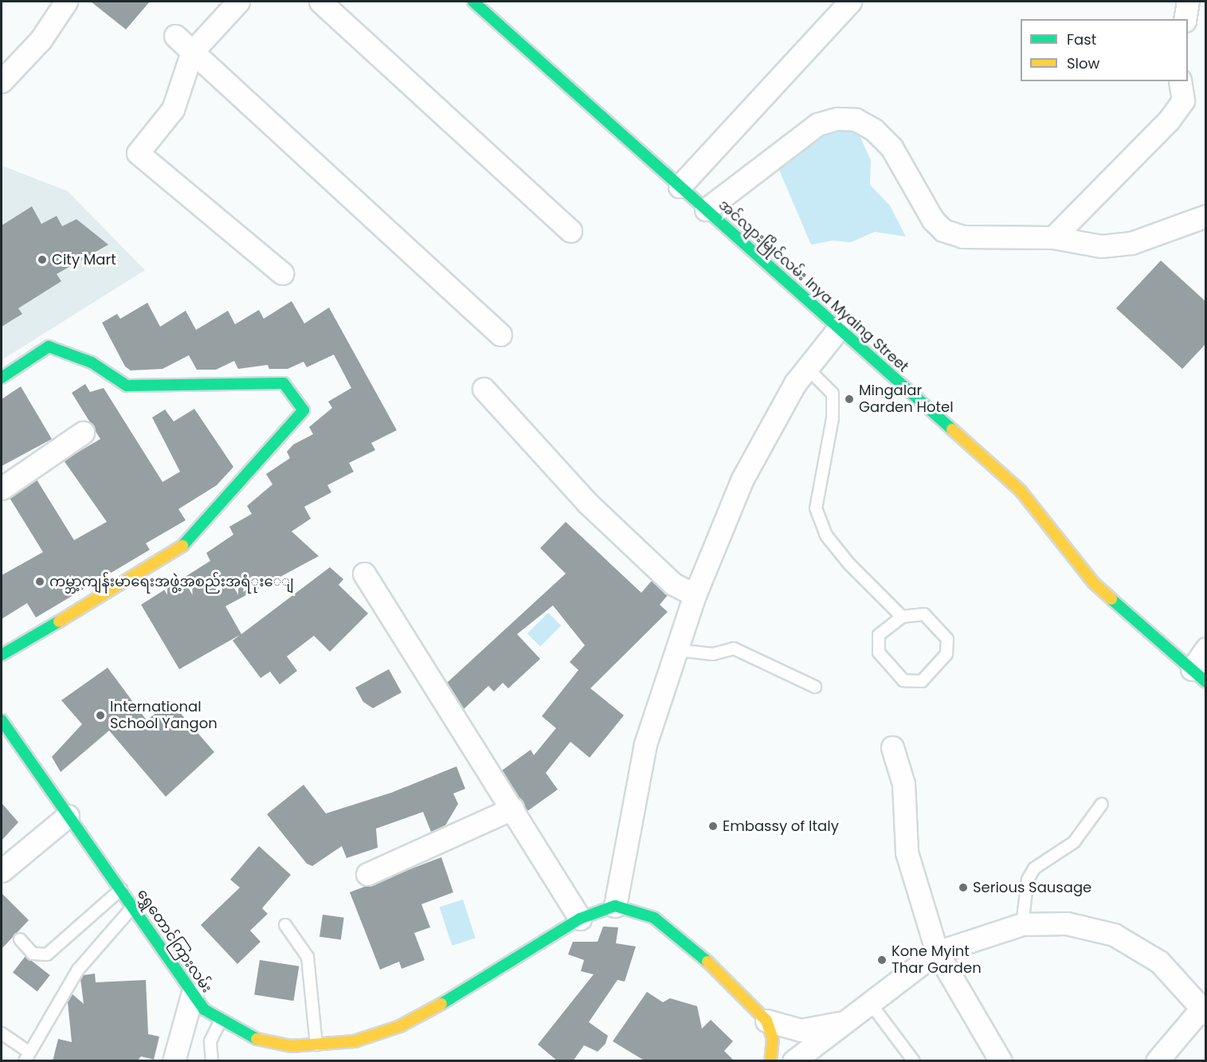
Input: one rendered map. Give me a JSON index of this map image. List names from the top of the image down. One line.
{"streets":{"street":["အင်လျားမြိုင်လမ်း Inya Myaing Street","ရွှေတောင်ကြားလမ်း"]},"places":["City Mart","Mingalar Garden Hotel","ကမ္ဘာ့ကျန်းမာရေးအဖွဲ့အစည်းအရံုးေျ","International School Yangon","Embassy of Italy","Serious Sausage","Kone Myint Thar Garden"],"legend":["Fast","Slow"]}
